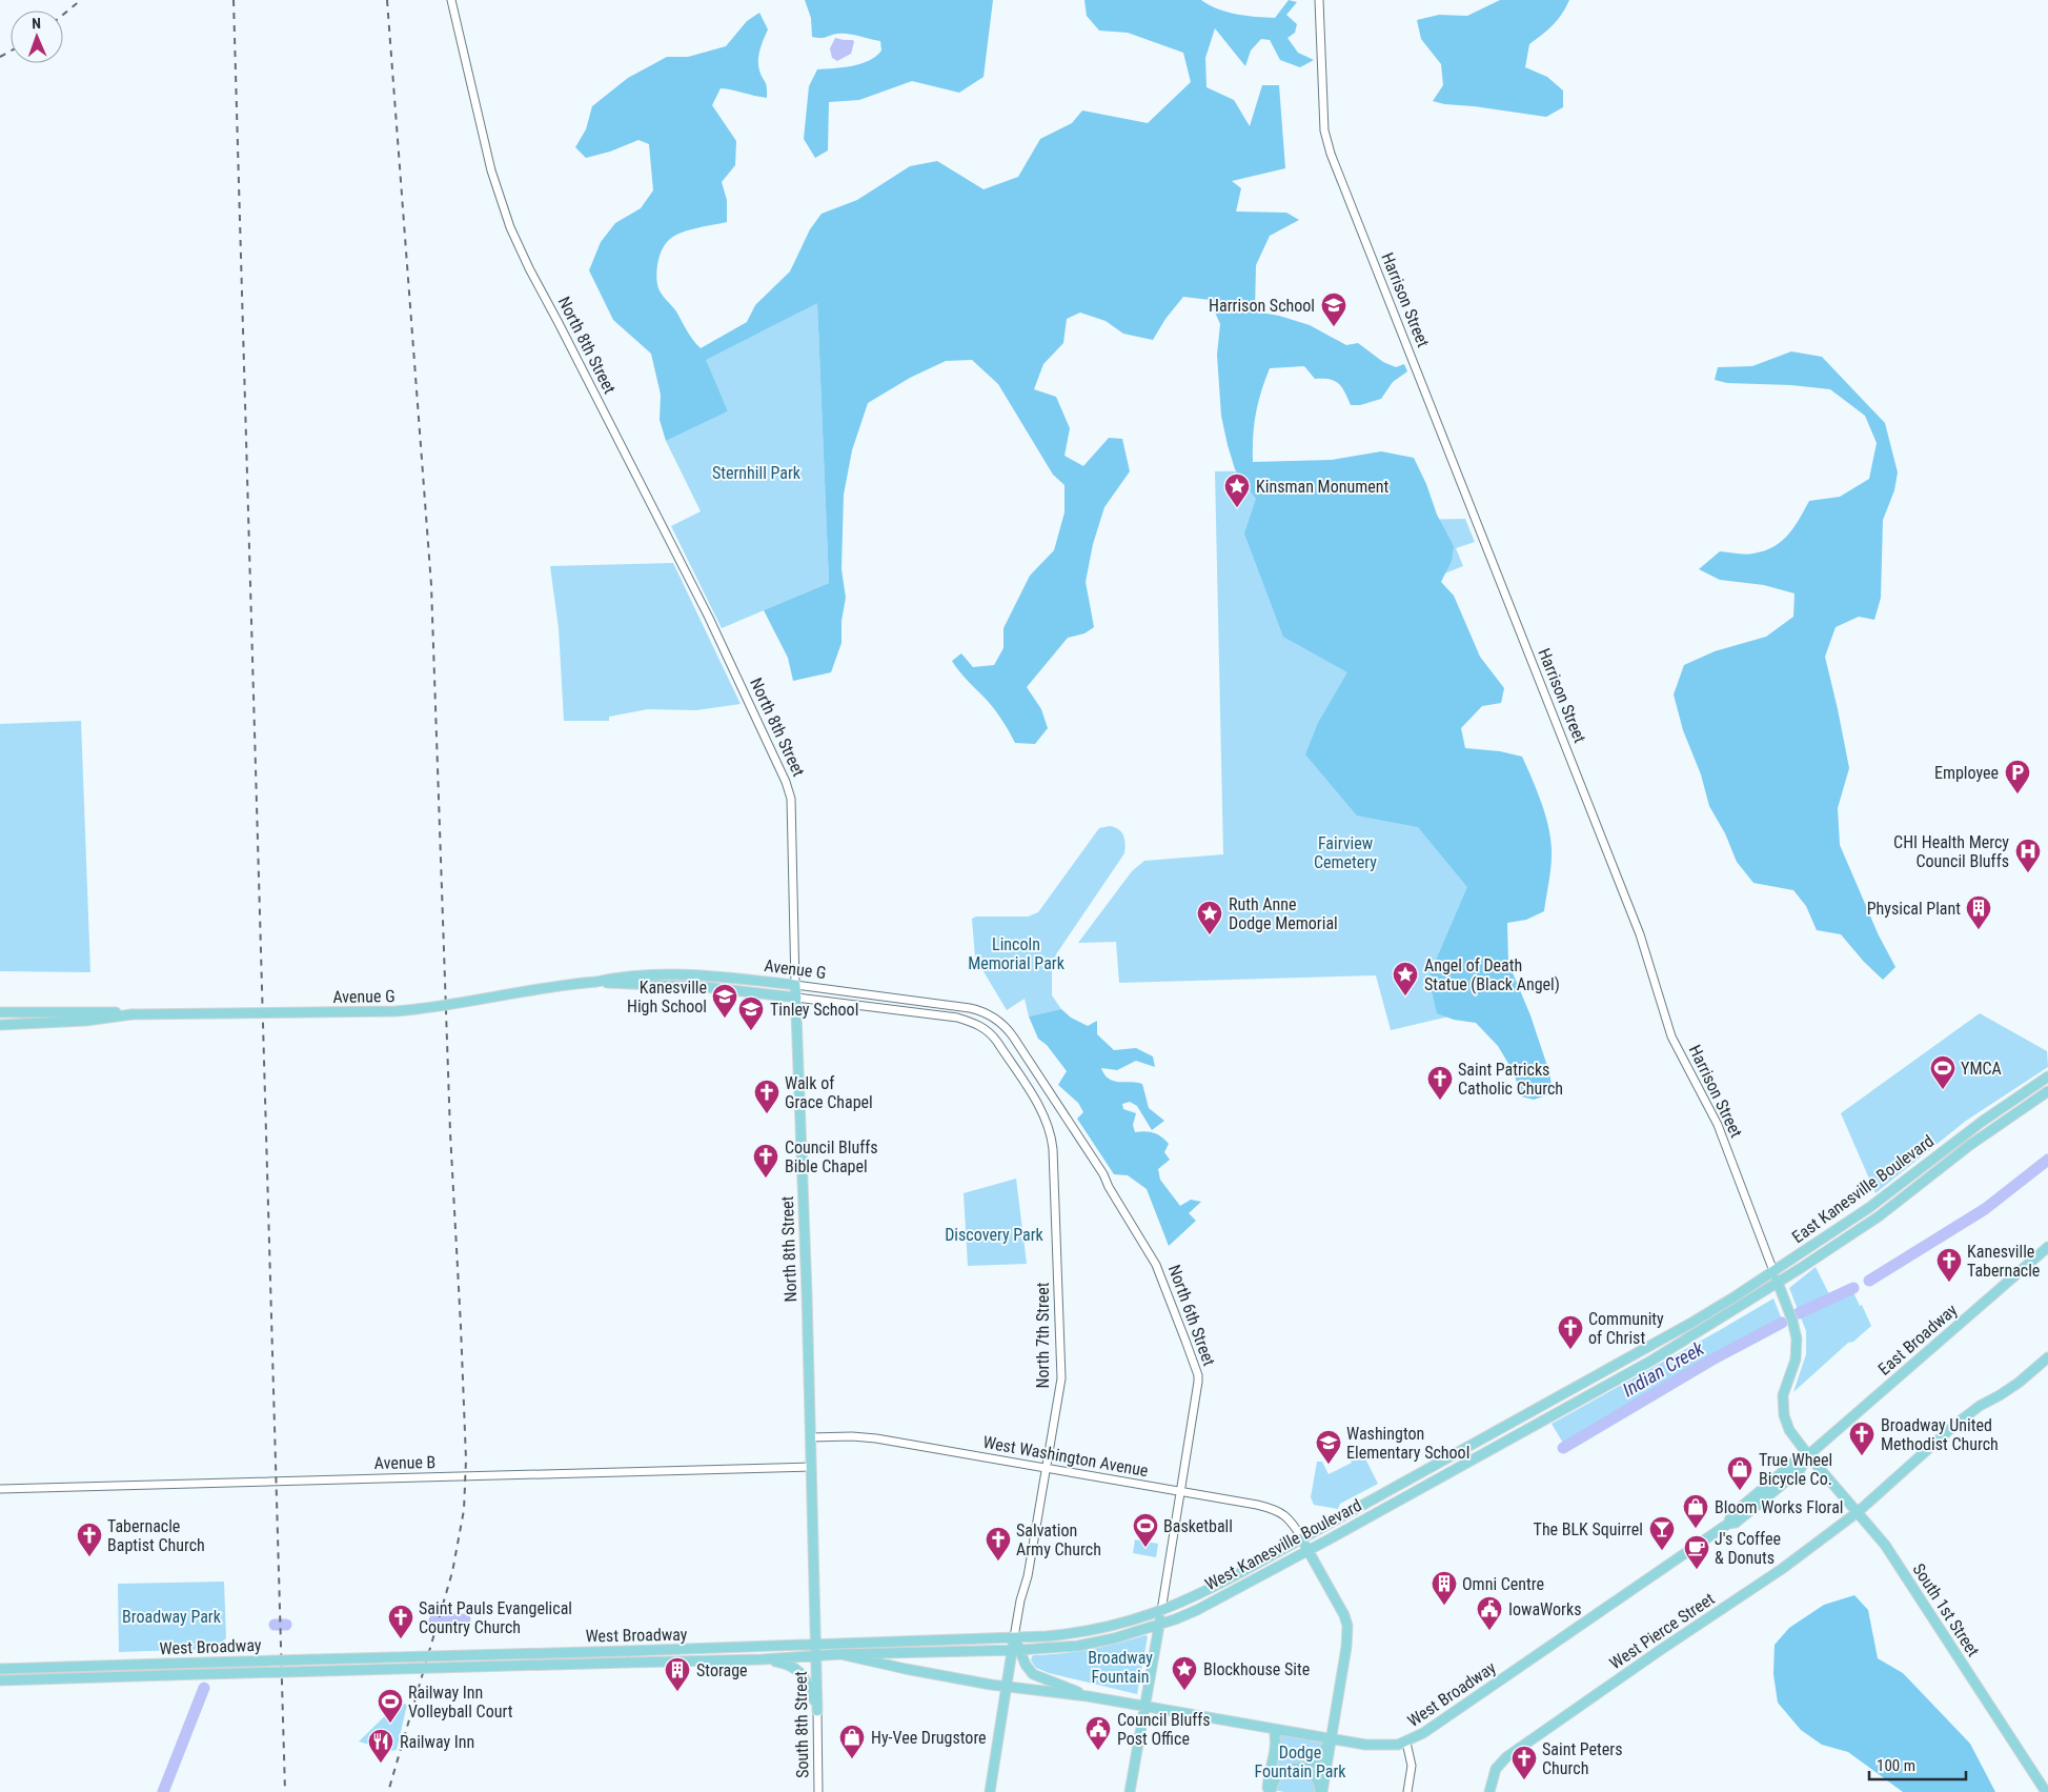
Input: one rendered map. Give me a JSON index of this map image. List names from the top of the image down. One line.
{"streets":{"main road":["Harrison Street","North 8th Street","Avenue G","East Kanesville Boulevard","North 6th Street","East Broadway","West Kanesville Boulevard","South 1st Street","West Pierce Street","West Broadway","South 8th Street"],"street":["North 7th Street","West Washington Avenue","Avenue B"]},"crossings":[["Harrison Street","East Kanesville Boulevard"],["Harrison Street","South 1st Street"],["North 8th Street","Avenue G"],["North 8th Street","West Washington Avenue"],["North 8th Street","Avenue B"],["North 8th Street","West Broadway"],["North 8th Street","South 8th Street"],["Avenue G","North 6th Street"],["Avenue G","North 7th Street"],["East Kanesville Boulevard","West Kanesville Boulevard"],["North 6th Street","West Washington Avenue"],["North 6th Street","West Kanesville Boulevard"],["North 6th Street","West Broadway"],["North 7th Street","West Washington Avenue"],["North 7th Street","West Kanesville Boulevard"],["North 7th Street","West Broadway"],["East Broadway","South 1st Street"],["East Broadway","West Broadway"],["West Washington Avenue","West Kanesville Boulevard"],["West Kanesville Boulevard","West Broadway"],["South 1st Street","West Pierce Street"],["South 1st Street","West Broadway"],["West Broadway","South 8th Street"]],"water":["Indian Creek"],"parks":["Sternhill Park","Fairview Cemetery","Lincoln Memorial Park","Discovery Park","Broadway Park","Broadway Fountain","Dodge Fountain Park"],"places":{"school or university":["Harrison School","Kanesville High School","Tinley School","Washington Elementary School"],"place":["Kinsman Monument","Ruth Anne Dodge Memorial","Angel of Death Statue (Black Angel)","Blockhouse Site"],"parking":["Employee"],"hospital":["CHI Health Mercy Council Bluffs"],"building":["Physical Plant","Omni Centre","Storage"],"sports":["YMCA","Basketball","Railway Inn Volleyball Court"],"church":["Saint Patricks Catholic Church","Walk of Grace Chapel","Council Bluffs Bible Chapel","Kanesville Tabernacle","Community of Christ","Broadway United Methodist Church","Tabernacle Baptist Church","Salvation Army Church","Saint Pauls Evangelical Country Church","Saint Peters Church"],"shop":["True Wheel Bicycle Co.","Bloom Works Floral","Hy-Vee Drugstore"],"bar":["The BLK Squirrel"],"cafe":["J's Coffee & Donuts"],"public building":["IowaWorks","Council Bluffs Post Office"],"restaurant":["Railway Inn"]},"scale_bar":"100 m","north":"top"}
